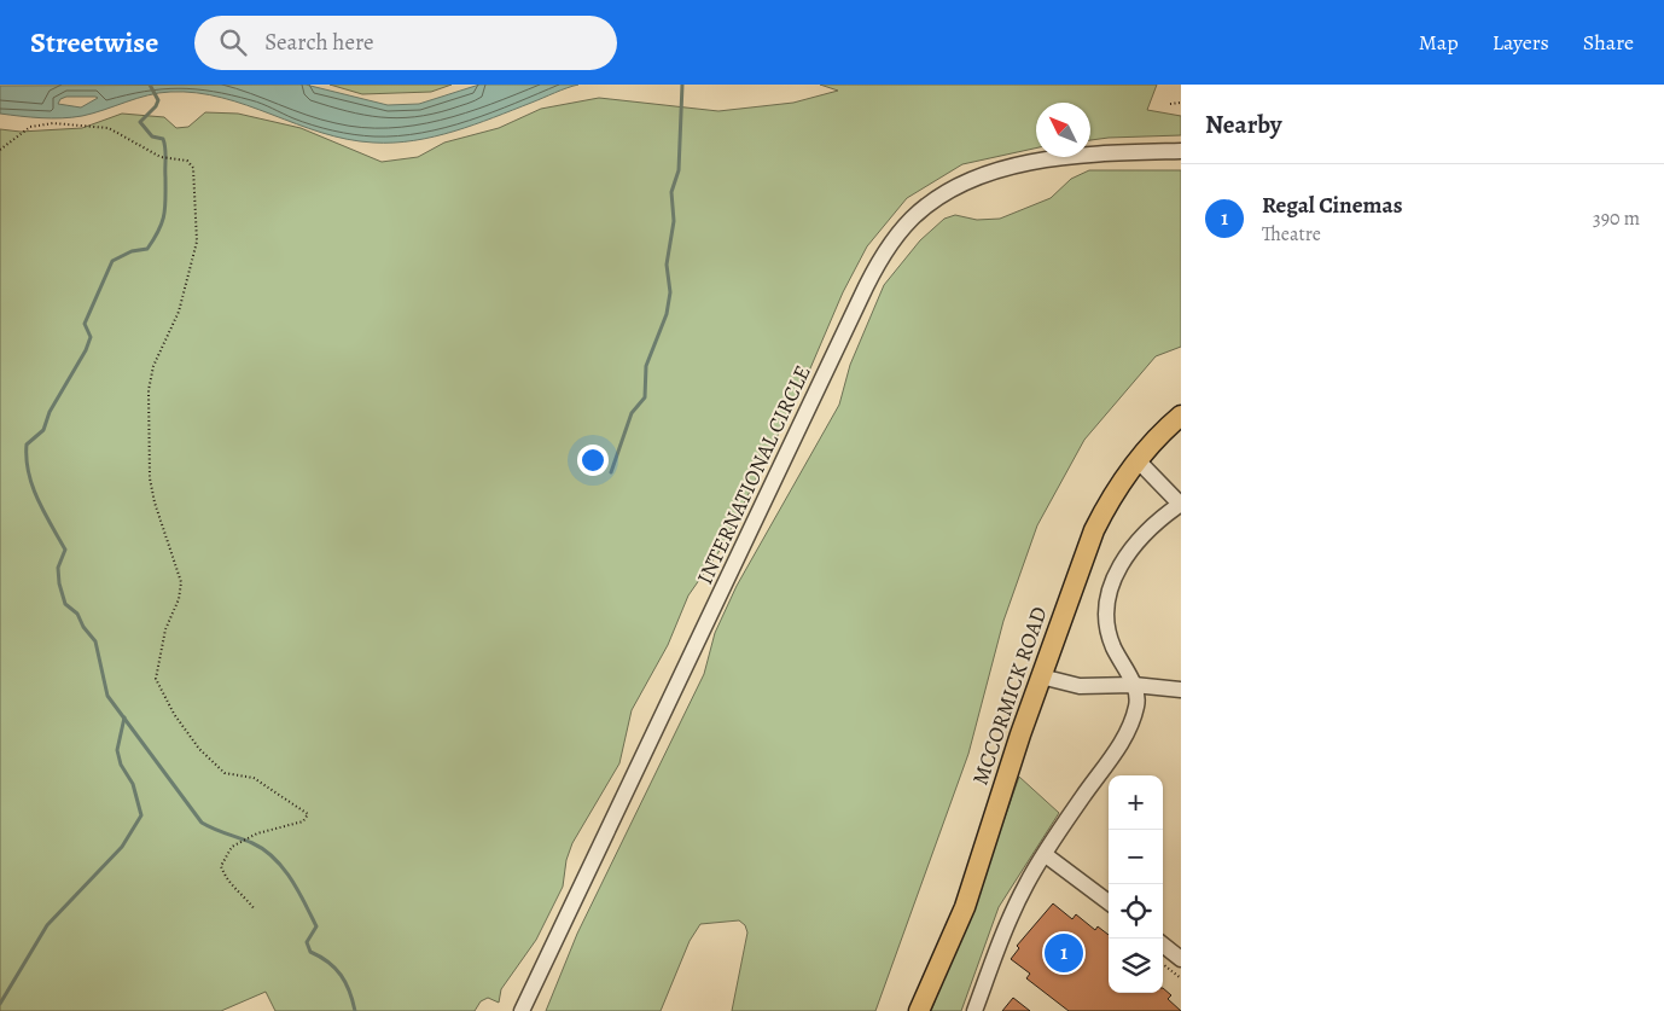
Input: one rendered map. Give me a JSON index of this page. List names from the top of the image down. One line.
{"streets":{"main road":["MCCORMICK ROAD"],"street":["INTERNATIONAL CIRCLE"]},"north":"top left","page":{"header":"Streetwise","search":"Search here","nav":["Map","Layers","Share"],"heading":"Nearby","list":[{"mark":"1","name":"Regal Cinemas","note":"Theatre","value":"390 m"}],"map_buttons":["+","−"],"pins":"1"}}
